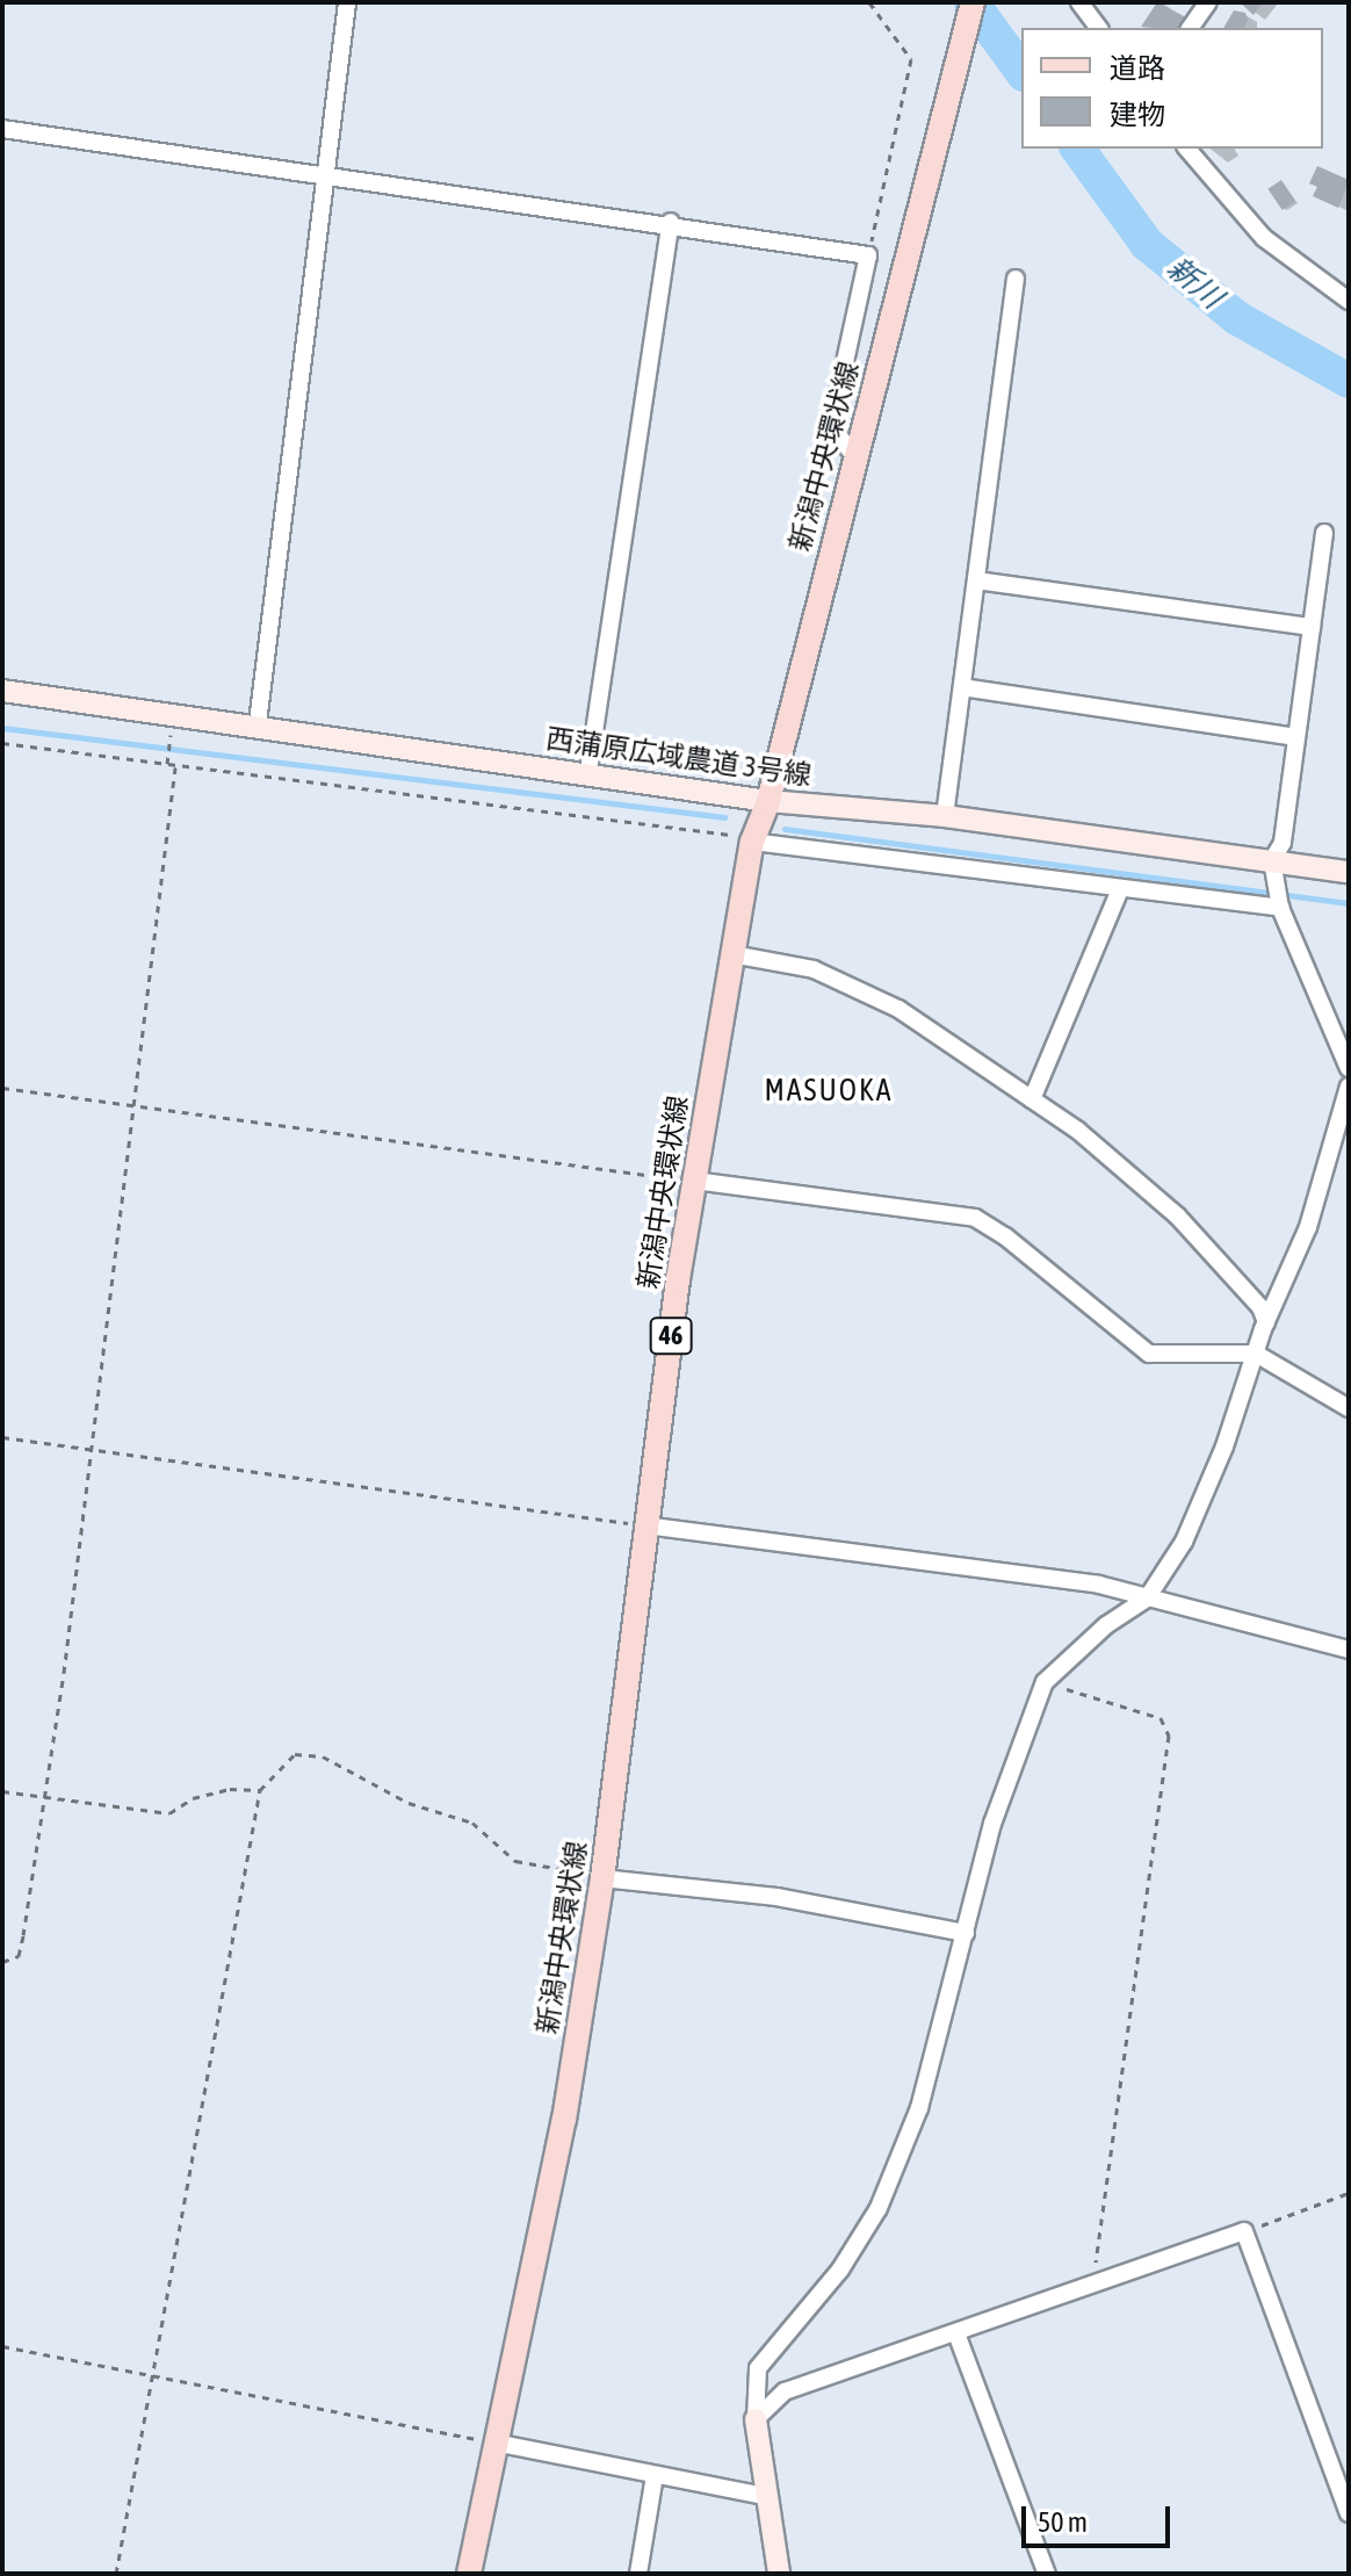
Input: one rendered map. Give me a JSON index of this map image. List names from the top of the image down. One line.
{"streets":{"main road":["新潟中央環状線","46"],"street":["西蒲原広域農道 3号線"]},"crossings":[["新潟中央環状線","西蒲原広域農道 3号線"]],"districts":["MASUOKA"],"water":["新川"],"legend":["道路","建物"],"scale_bar":"50 m"}
